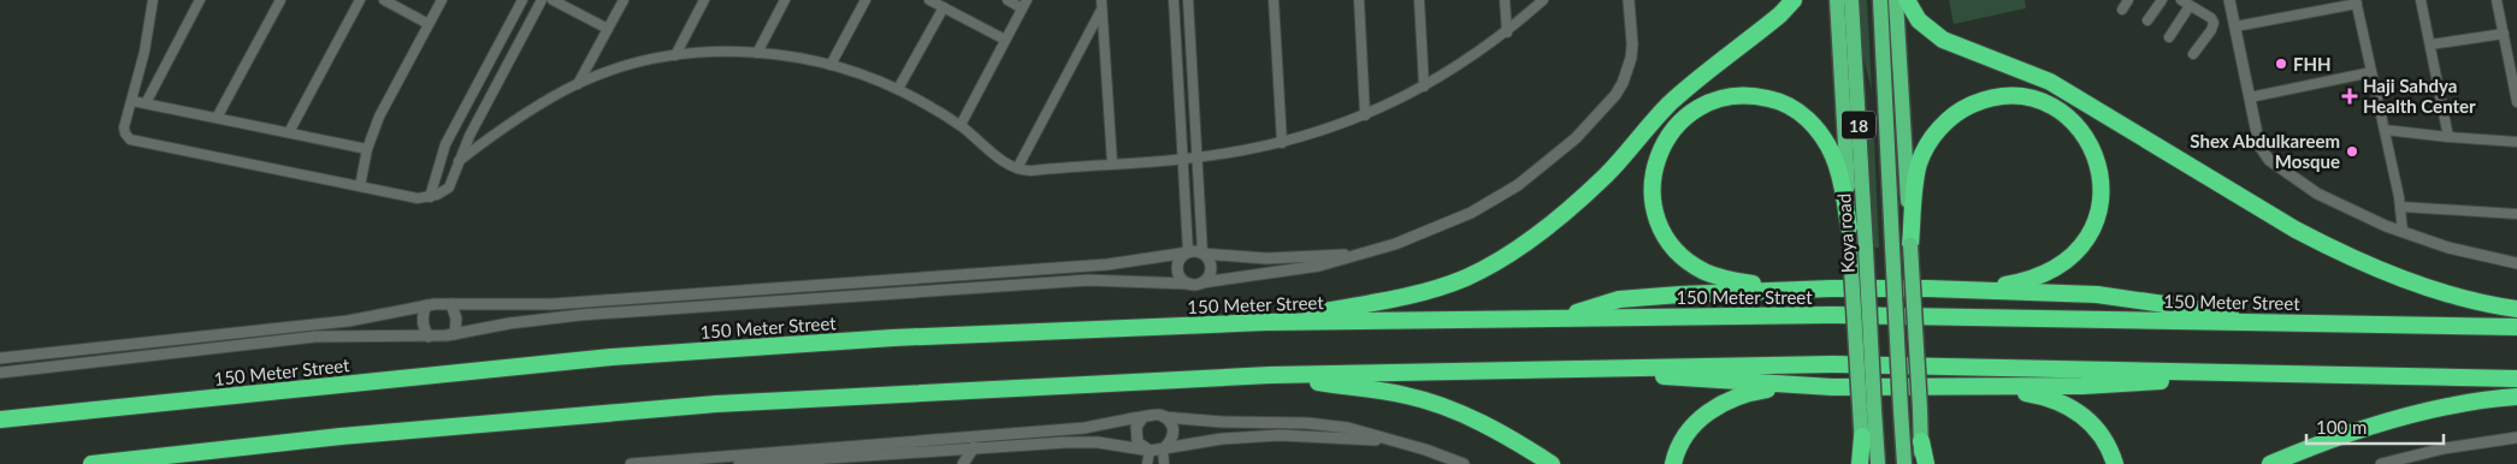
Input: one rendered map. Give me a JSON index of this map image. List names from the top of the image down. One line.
{"streets":{"highway":["18","Koya road","150 Meter Street"]},"places":{"other":["FHH","Shex Abdulkareem Mosque"],"health":["Haji Sahdya Health Center"]},"scale_bar":"100 m"}
